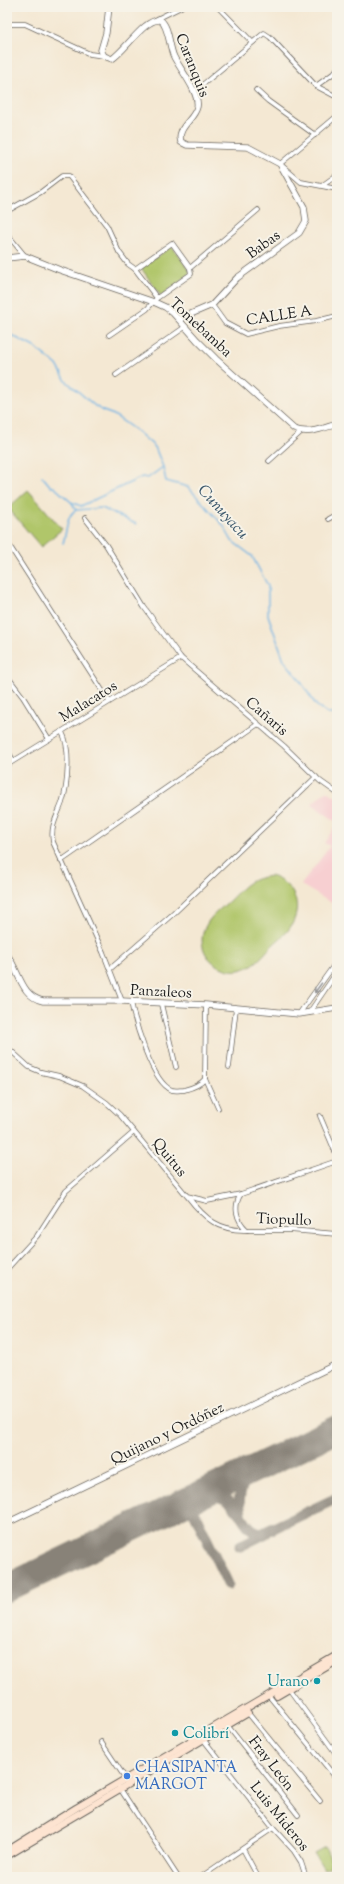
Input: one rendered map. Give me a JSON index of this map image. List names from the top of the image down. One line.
{"streets":{"street":["Caranquis","Babas","CALLE A","Tomebamba","Malacatos","Cañaris","Panzaleos","Quitus","Tiopullo","Quijano y Ordóñez","Fray León","Luis Mideros"]},"crossings":[["Caranquis","Babas"],["Babas","CALLE A"],["Babas","Tomebamba"],["Malacatos","Cañaris"],["Quitus","Tiopullo"]],"water":["Cunuyacu"],"places":["Urano","Colibrí","CHASIPANTA MARGOT"]}
